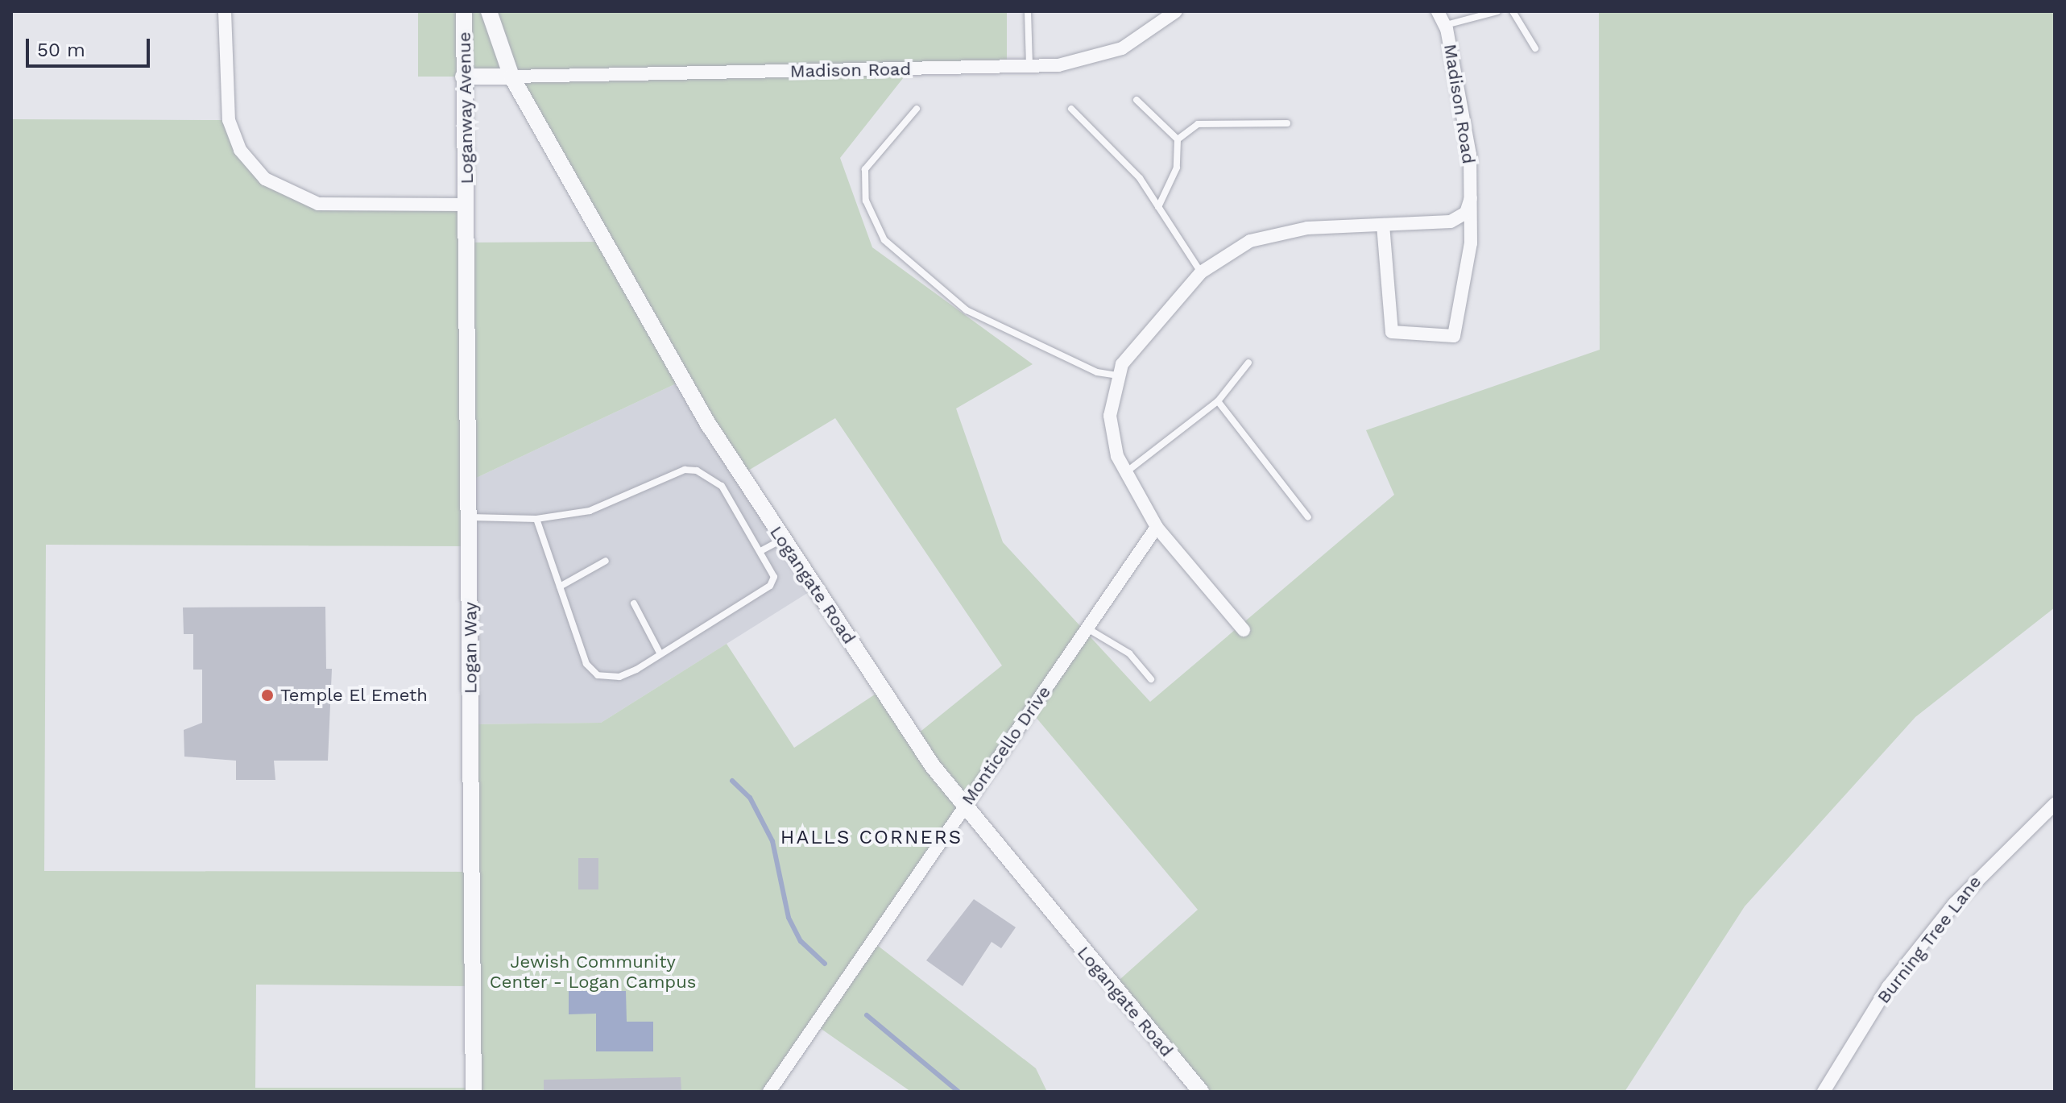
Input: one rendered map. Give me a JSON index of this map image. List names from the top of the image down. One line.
{"streets":{"street":["Madison Road","Loganway Avenue","Logangate Road","Logan Way","Monticello Drive","Burning Tree Lane"]},"crossings":[["Madison Road","Logangate Road"],["Loganway Avenue","Logan Way"],["Logangate Road","Monticello Drive"]],"districts":["HALLS CORNERS"],"parks":["Jewish Community Center - Logan Campus"],"places":["Temple El Emeth"],"scale_bar":"50 m"}
